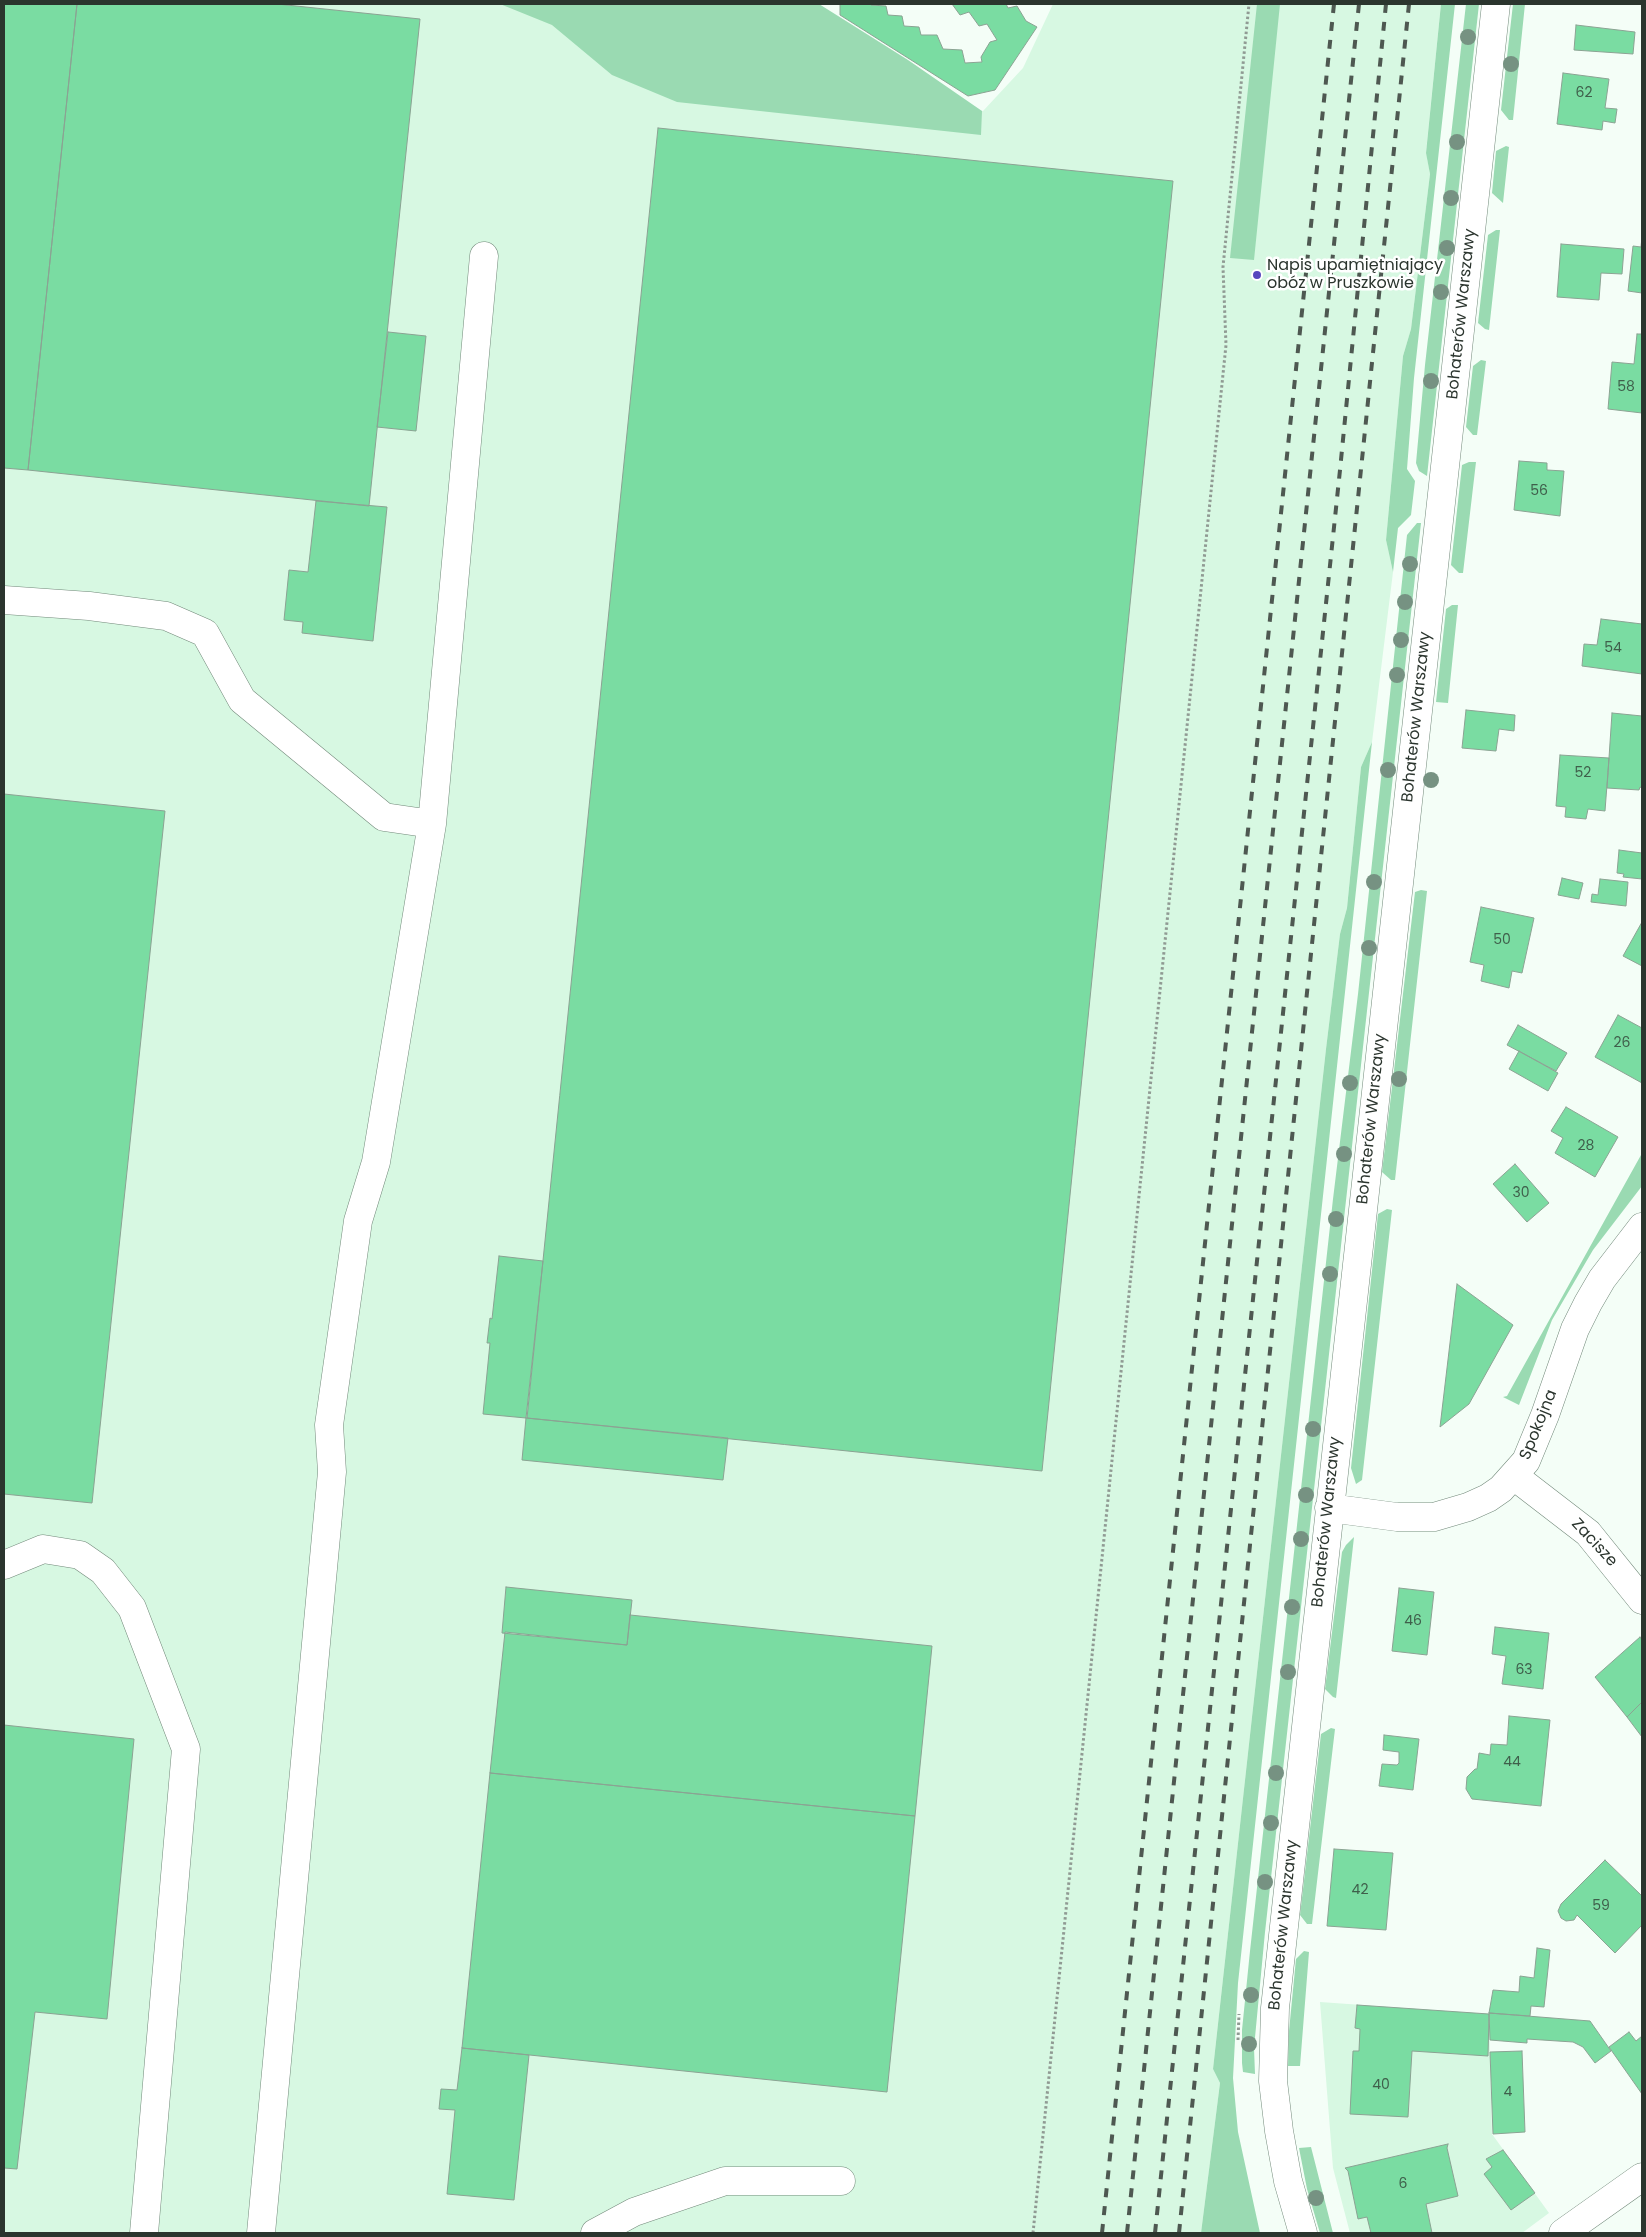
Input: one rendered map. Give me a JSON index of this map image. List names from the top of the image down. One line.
{"streets":{"street":["Bohaterów Warszawy","Spokojna","Zacisze"]},"crossings":[["Bohaterów Warszawy","Spokojna"],["Spokojna","Zacisze"]],"places":["Napis upamiętniający obóz w Pruszkowie"],"house_numbers":["62","58","56","54","52","50","26","28","30","46","63","44","42","59","40","4","6"]}
